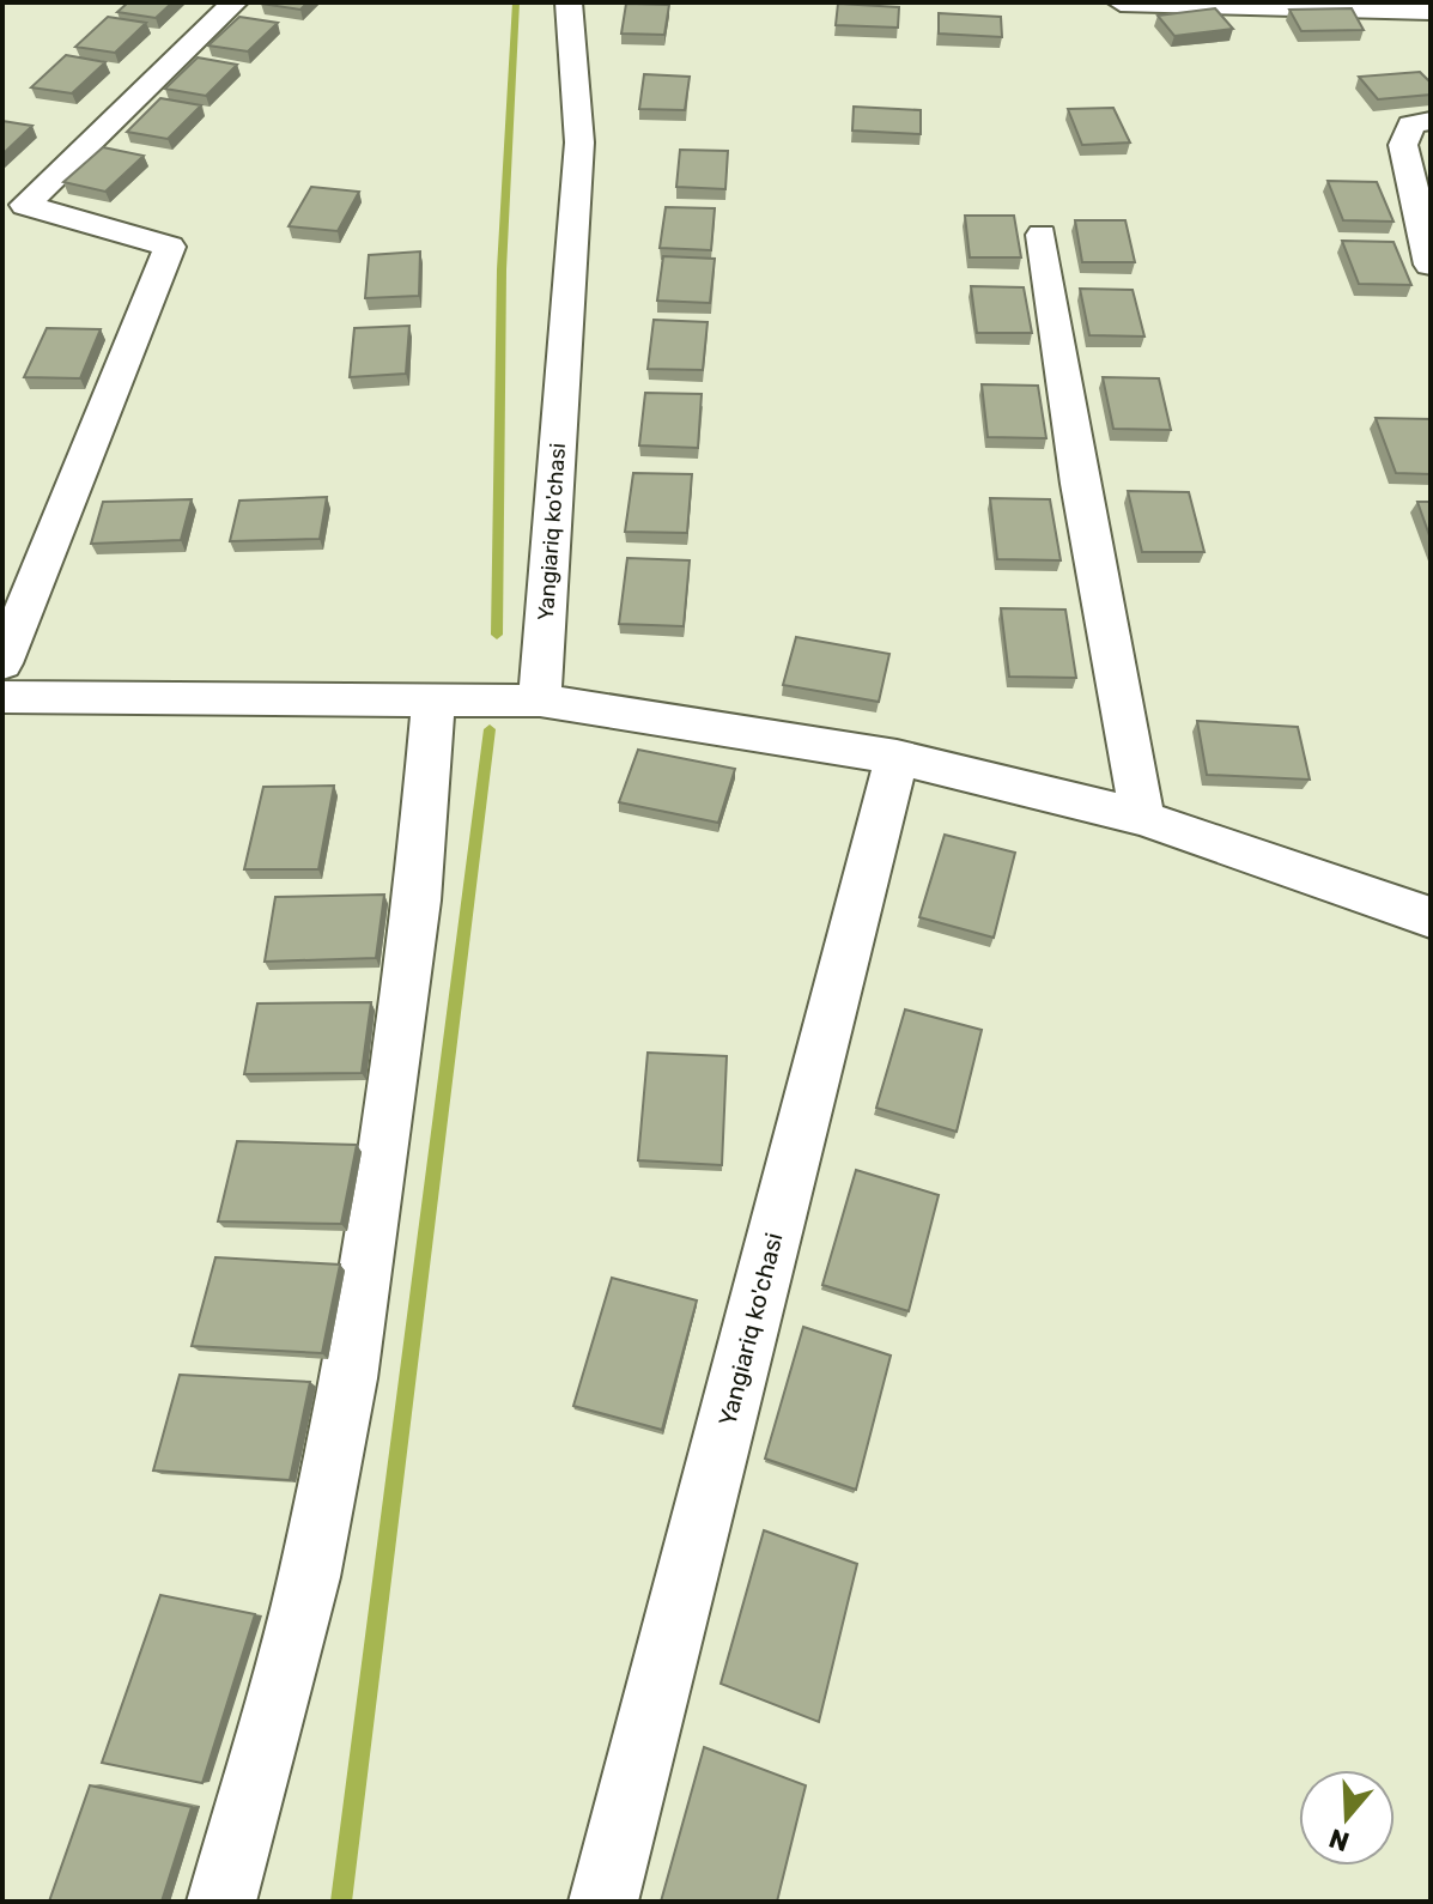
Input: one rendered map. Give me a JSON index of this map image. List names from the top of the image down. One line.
{"streets":{"street":["Yangiariq ko'chasi"]},"north":"bottom"}
